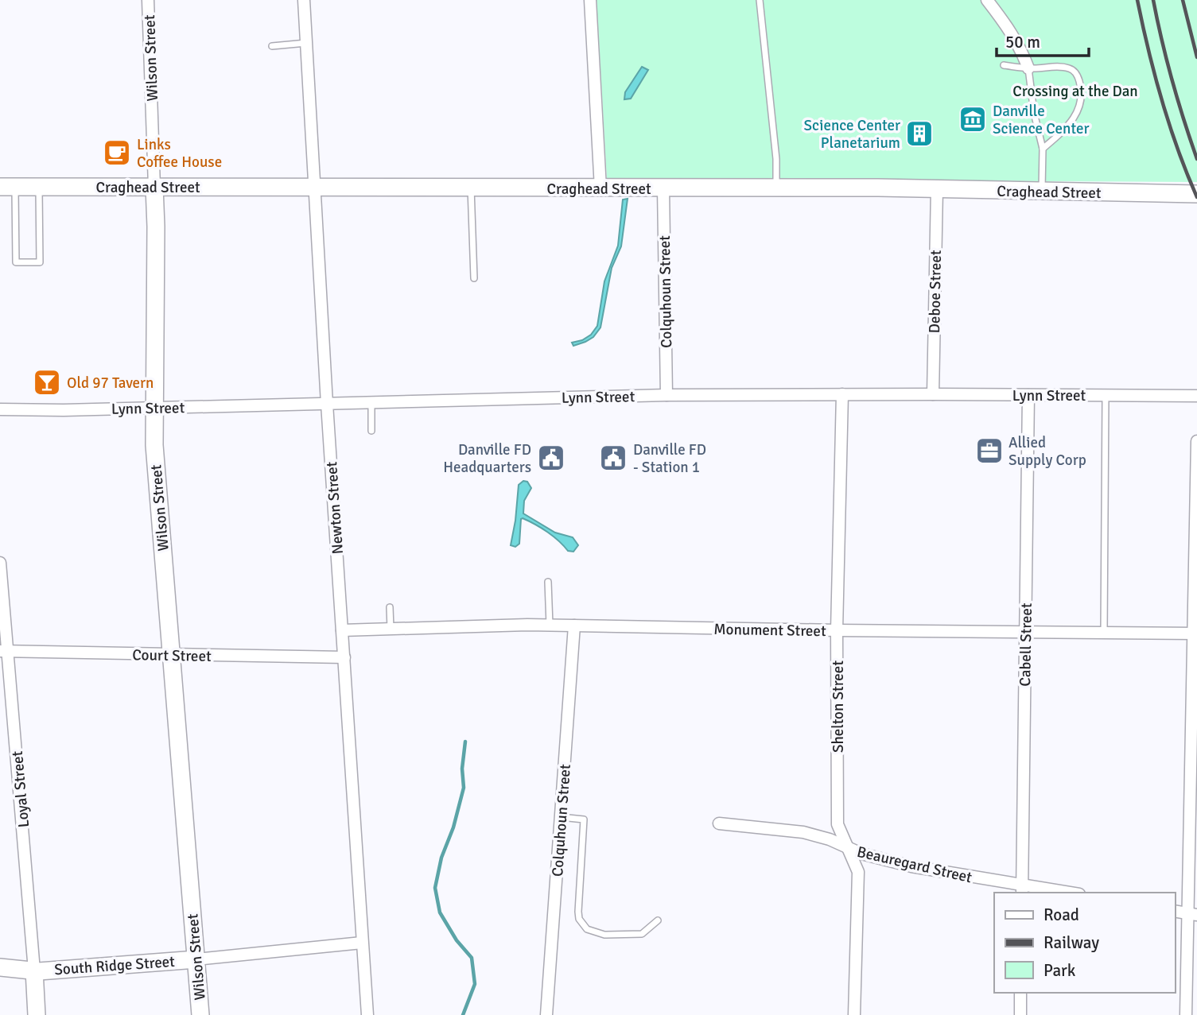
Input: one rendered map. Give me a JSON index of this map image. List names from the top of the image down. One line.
{"streets":{"main road":["Wilson Street","Craghead Street","Loyal Street","South Ridge Street"],"street":["Colquhoun Street","Deboe Street","Lynn Street","Newton Street","Monument Street","Cabell Street","Court Street","Shelton Street","Beauregard Street"]},"crossings":[["Wilson Street","Craghead Street"],["Wilson Street","Lynn Street"],["Wilson Street","Court Street"],["Wilson Street","South Ridge Street"],["Craghead Street","Colquhoun Street"],["Craghead Street","Deboe Street"],["Craghead Street","Newton Street"],["Colquhoun Street","Lynn Street"],["Colquhoun Street","Monument Street"],["Deboe Street","Lynn Street"],["Lynn Street","Newton Street"],["Lynn Street","Cabell Street"],["Lynn Street","Shelton Street"],["Newton Street","Monument Street"],["Newton Street","Court Street"],["Newton Street","South Ridge Street"],["Monument Street","Cabell Street"],["Monument Street","Shelton Street"],["Cabell Street","Beauregard Street"],["Court Street","Loyal Street"],["Shelton Street","Beauregard Street"],["Loyal Street","South Ridge Street"]],"parks":["Crossing at the Dan"],"places":{"museum":["Danville Science Center"],"building":["Science Center Planetarium"],"cafe":["Links Coffee House"],"bar":["Old 97 Tavern"],"office":["Allied Supply Corp"],"public building":["Danville FD Headquarters","Danville FD - Station 1"]},"legend":["Road","Railway","Park"],"scale_bar":"50 m"}
